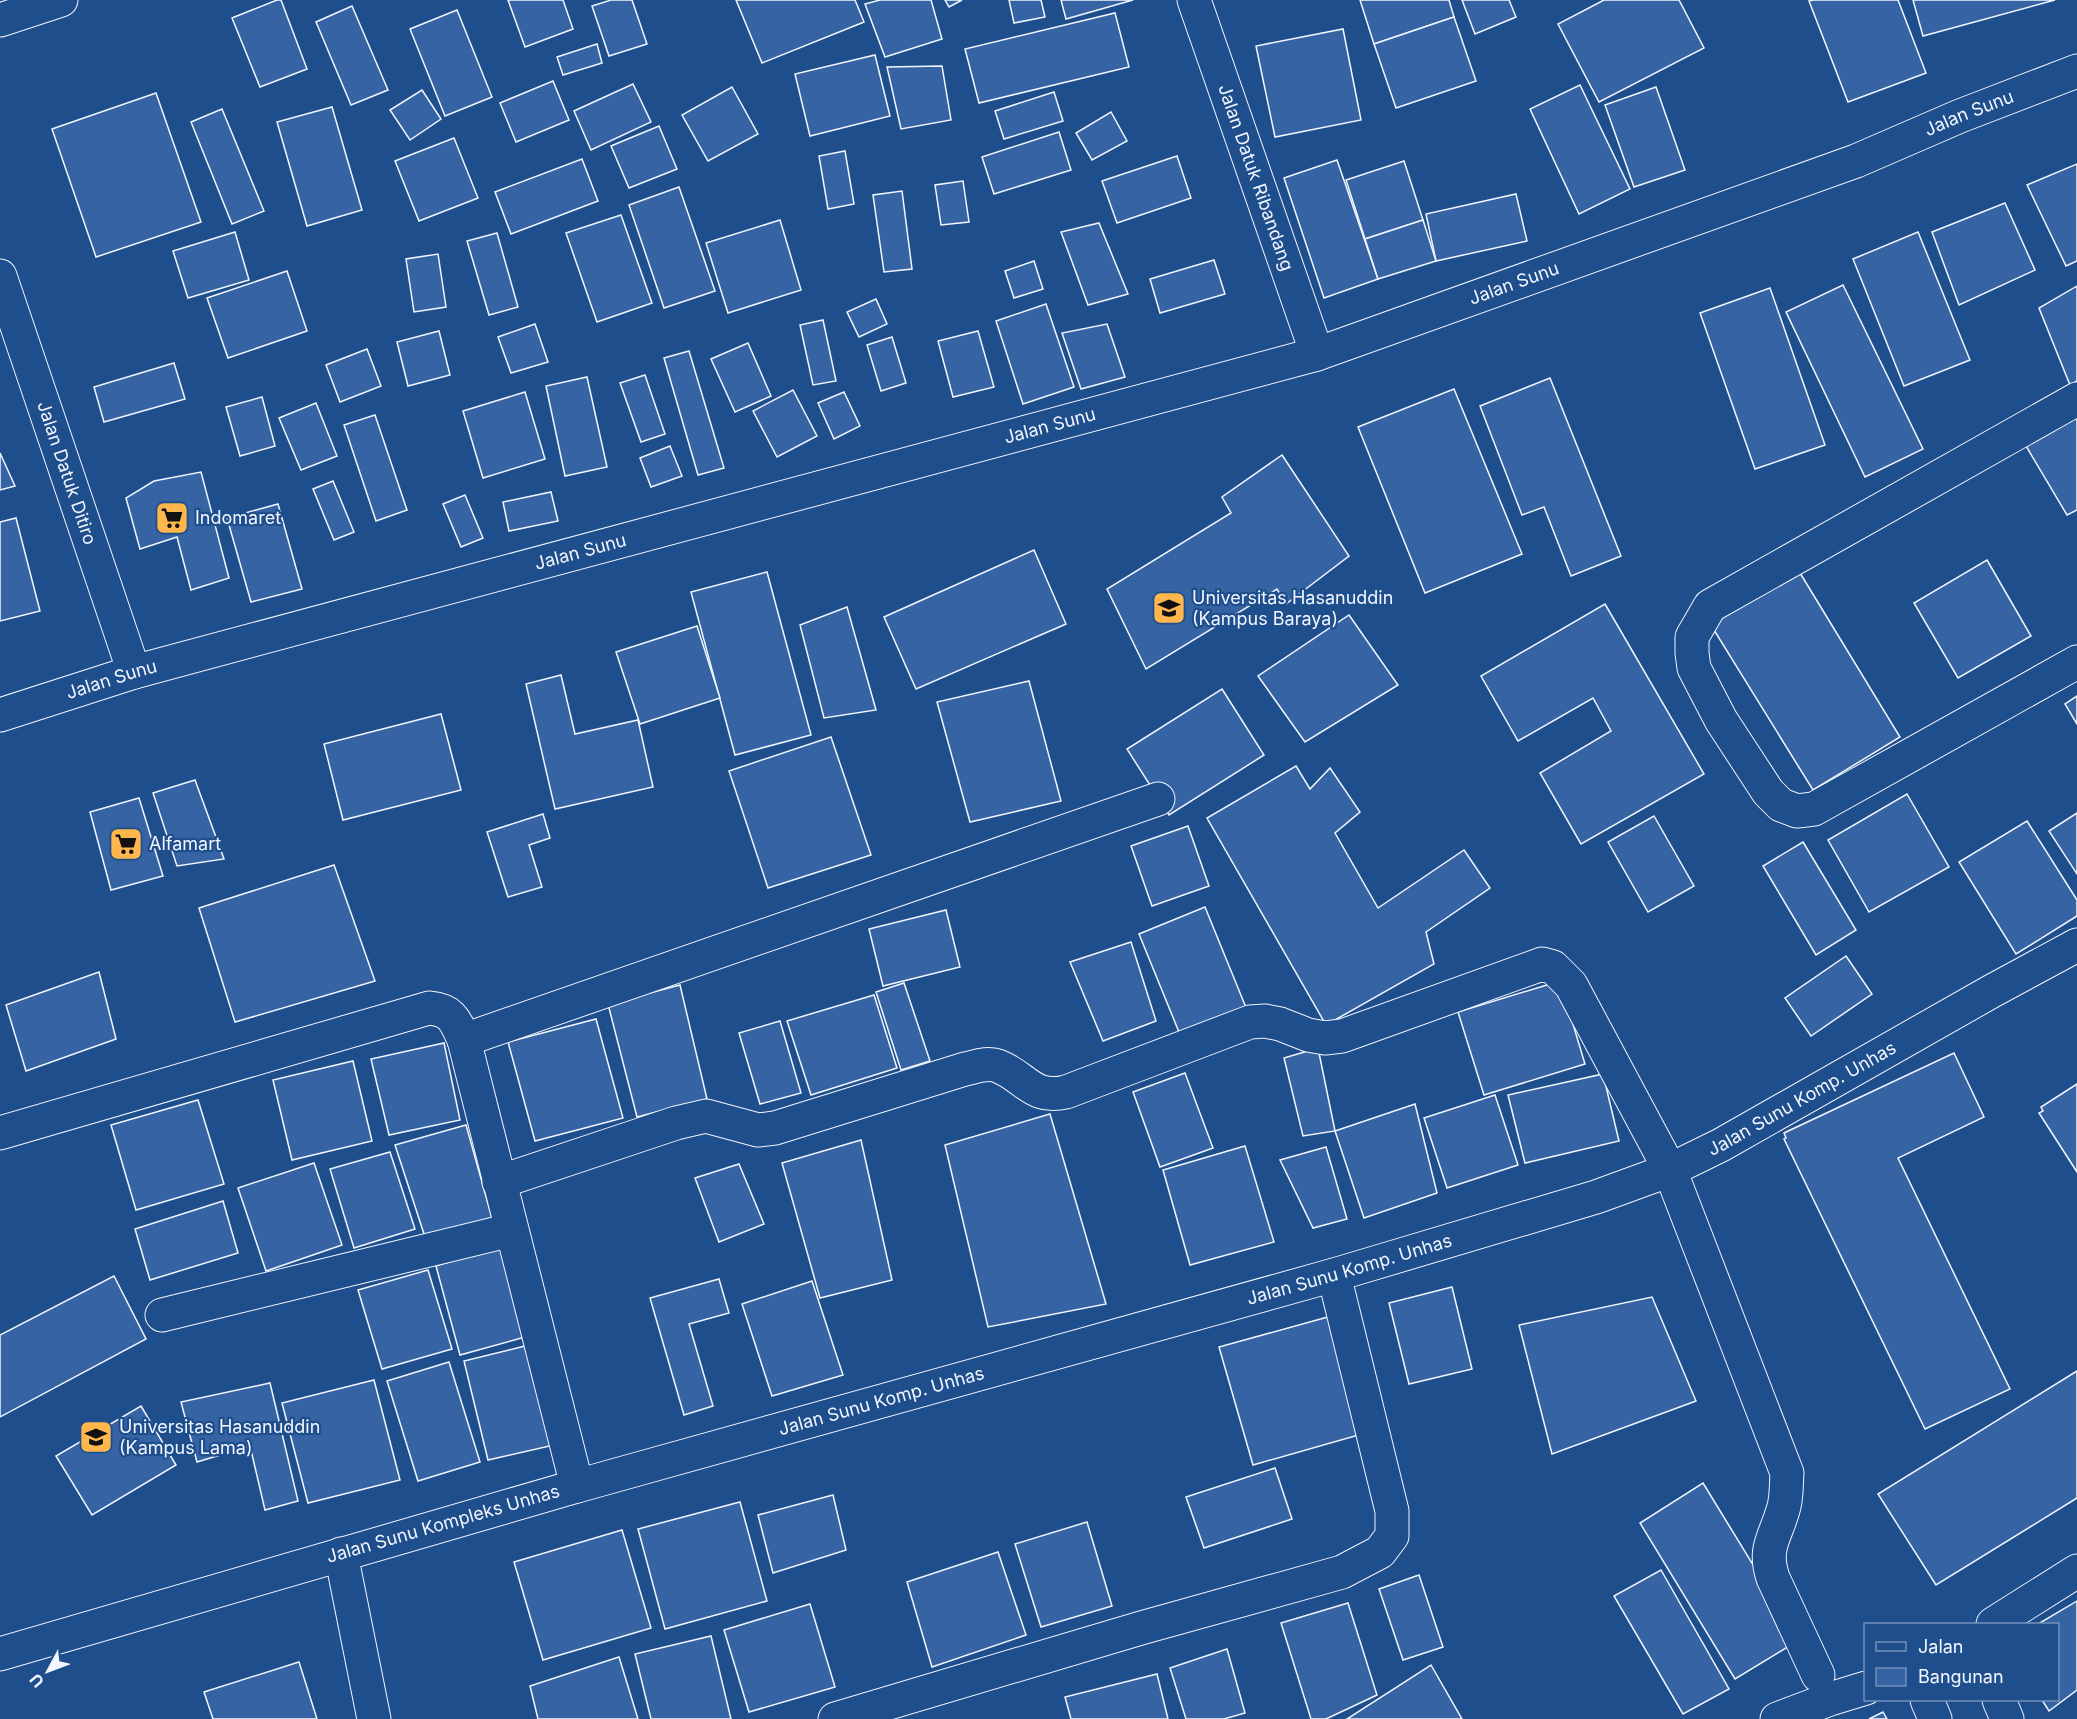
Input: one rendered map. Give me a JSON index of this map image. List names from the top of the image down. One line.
{"streets":{"street":["Jalan Sunu","Jalan Datuk Ribandang","Jalan Datuk Ditiro","Jalan Sunu Komp. Unhas","Jalan Sunu Kompleks Unhas"]},"crossings":[["Jalan Sunu","Jalan Datuk Ribandang"],["Jalan Sunu","Jalan Datuk Ditiro"],["Jalan Sunu Komp. Unhas","Jalan Sunu Kompleks Unhas"]],"places":{"supermarket":["Indomaret","Alfamart"],"school or university":["Universitas Hasanuddin (Kampus Baraya)","Universitas Hasanuddin (Kampus Lama)"]},"legend":["Jalan","Bangunan"],"north":"bottom left"}
